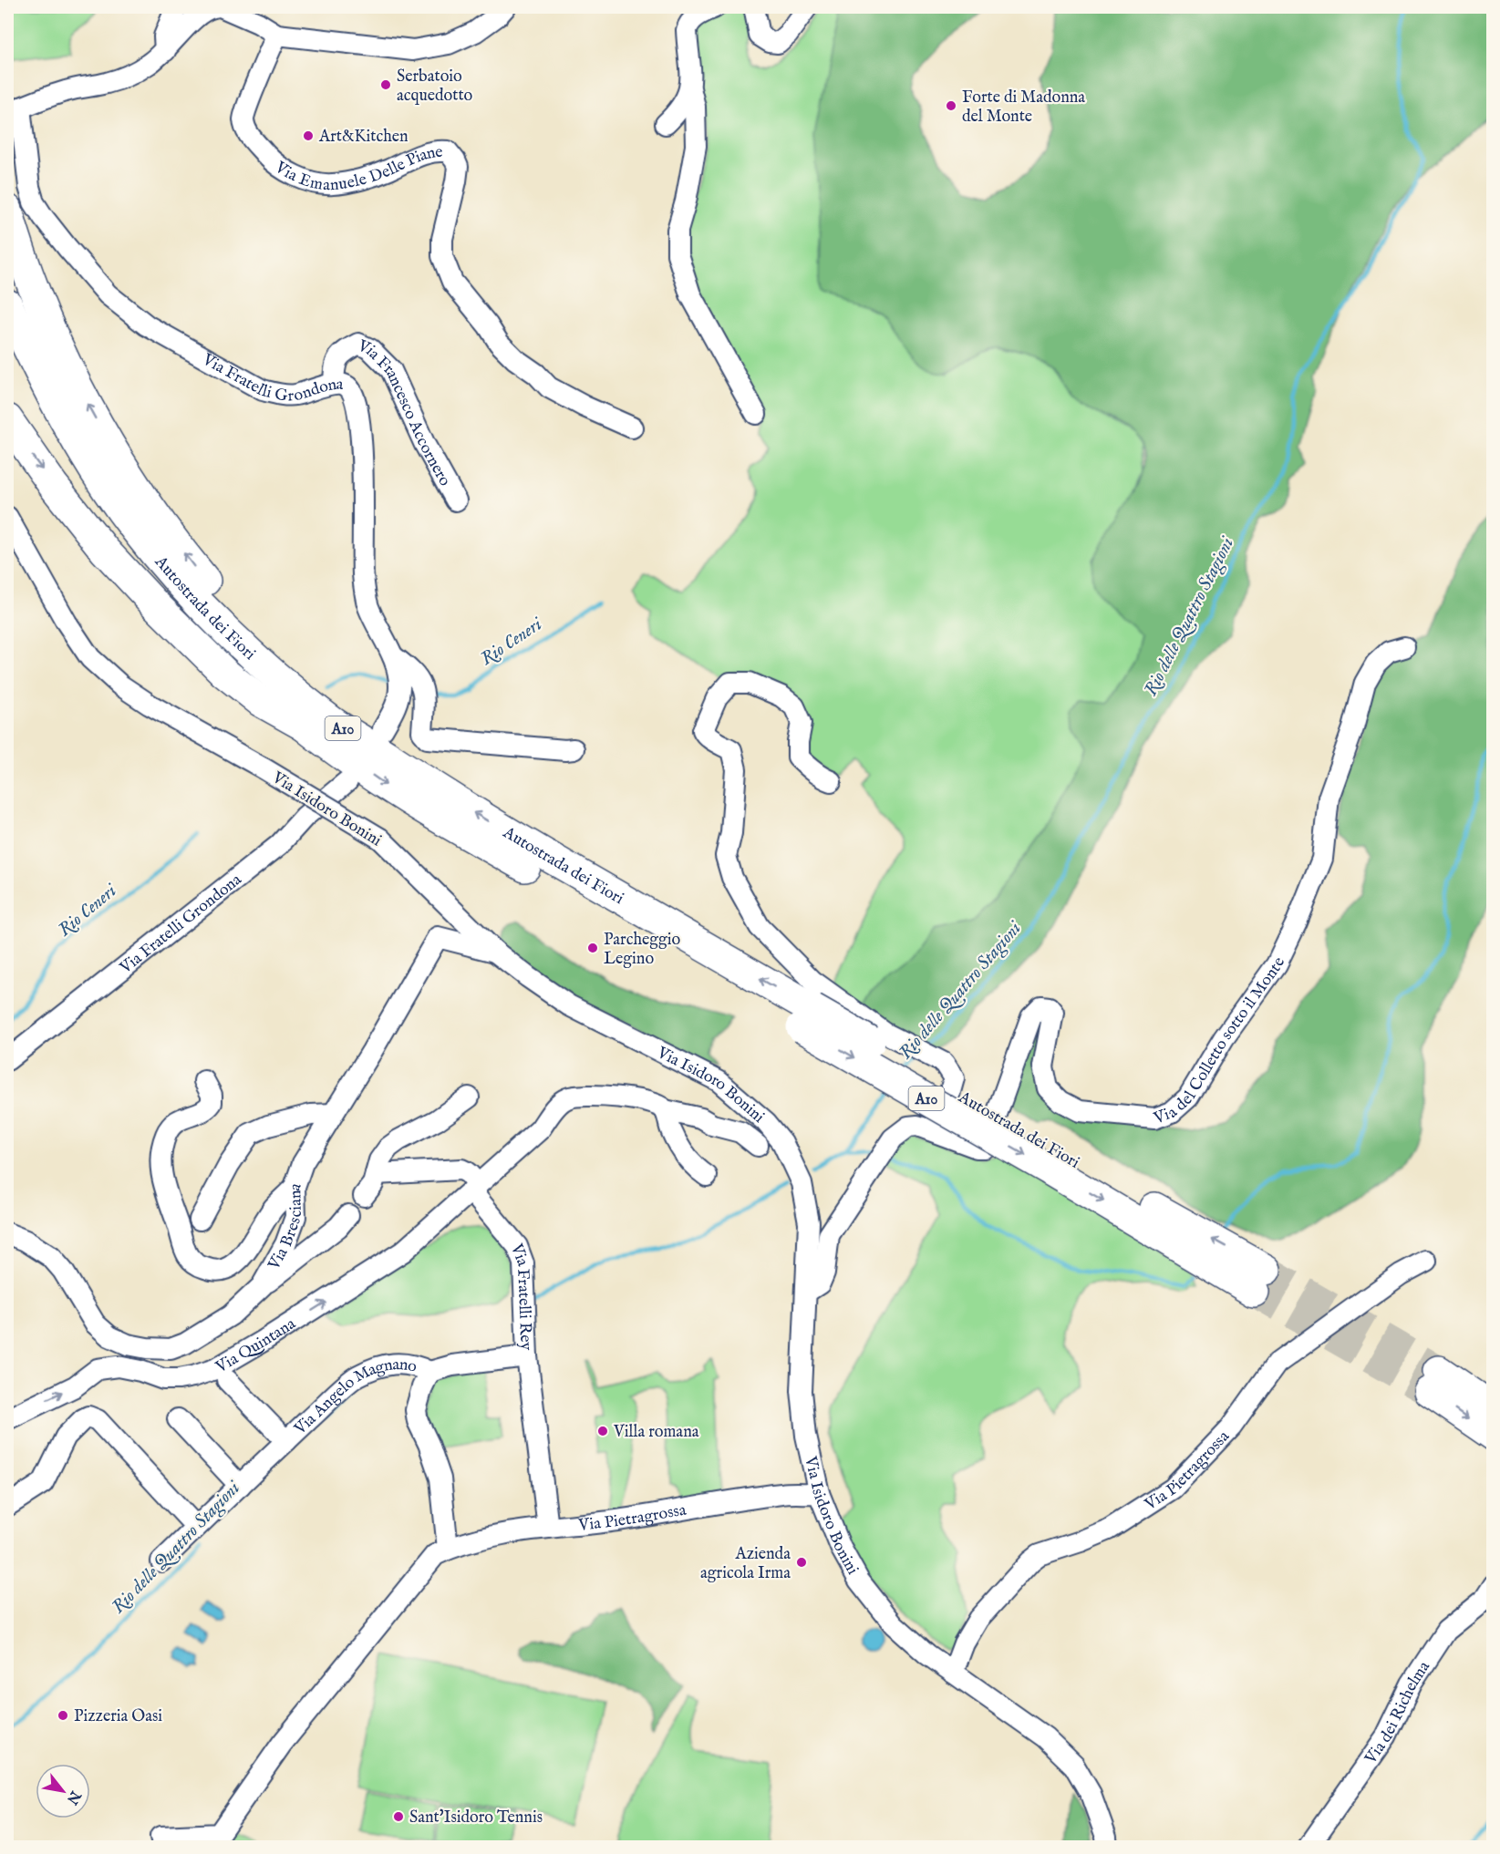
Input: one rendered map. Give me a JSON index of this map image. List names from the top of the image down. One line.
{"streets":{"highway":["Autostrada dei Fiori","A10"],"street":["Via Emanuele Delle Piane","Via Fratelli Grondona","Via Francesco Accornero","Via Isidoro Bonini","Via del Colletto sotto il Monte","Via Bresciana","Via Fratelli Rey","Via Quintana","Via Angelo Magnano","Via Pietragrossa","Via dei Richelma"]},"crossings":[["Via Fratelli Grondona","Via Francesco Accornero"],["Via Fratelli Grondona","Autostrada dei Fiori"],["Via Fratelli Grondona","A10"],["Autostrada dei Fiori","A10"],["Via Isidoro Bonini","Via Bresciana"],["Via Isidoro Bonini","Via Pietragrossa"],["Via Fratelli Rey","Via Quintana"],["Via Fratelli Rey","Via Angelo Magnano"]],"water":["Rio delle Quattro Stagioni","Rio Ceneri"],"places":["Serbatoio acquedotto","Forte di Madonna del Monte","Art&Kitchen","Parcheggio Legino","Villa romana","Azienda agricola Irma","Pizzeria Oasi","Sant'Isidoro Tennis"],"north":"bottom right"}
